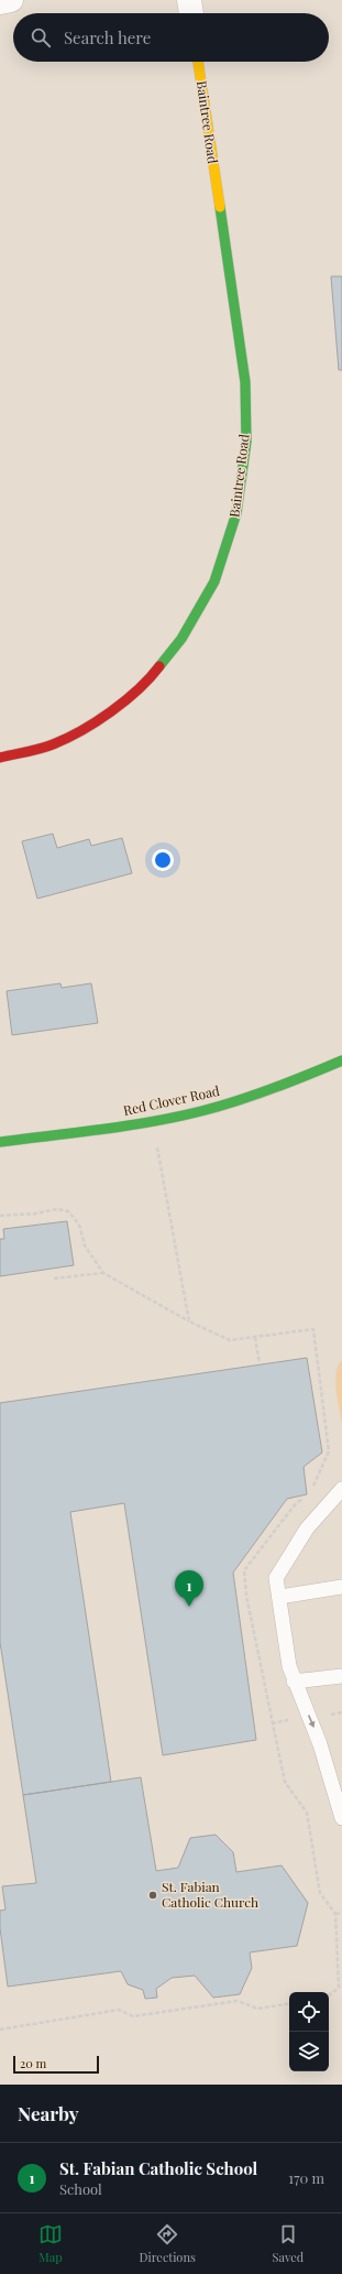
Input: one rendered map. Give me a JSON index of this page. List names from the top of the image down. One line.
{"streets":{"street":["Baintree Road","Red Clover Road"]},"places":["St. Fabian Catholic Church"],"scale_bar":"20 m","page":{"search":"Search here","pins":"1","scale":"20 m","heading":"Nearby","list":[{"mark":"1","name":"St. Fabian Catholic School","note":"School","value":"170 m"}],"nav":["Map","Directions","Saved"]}}
